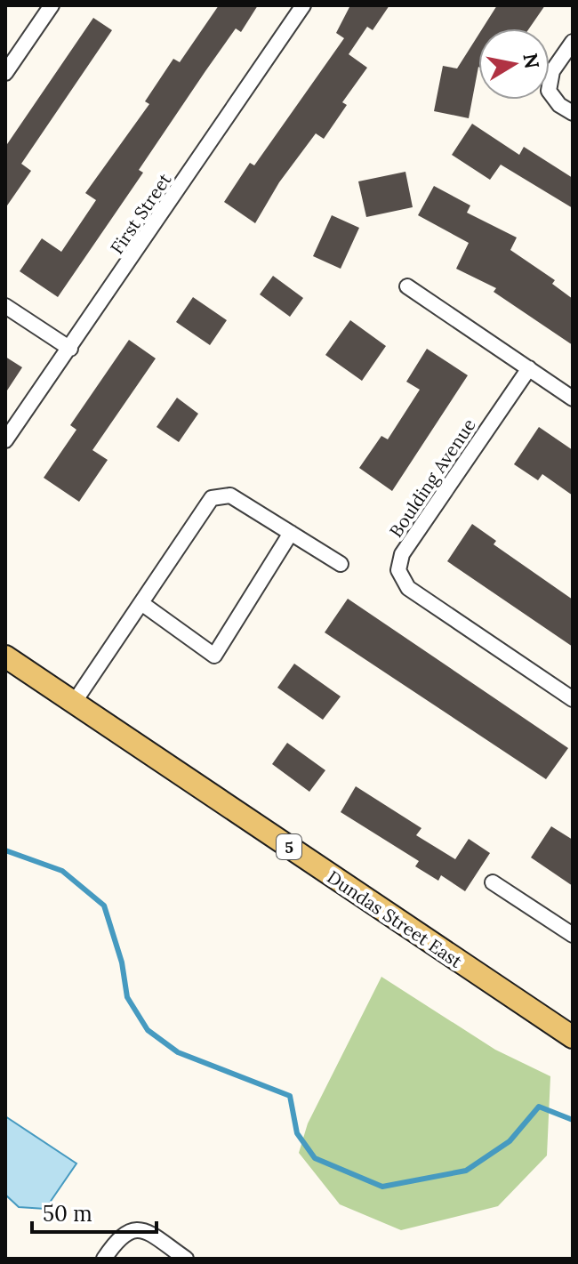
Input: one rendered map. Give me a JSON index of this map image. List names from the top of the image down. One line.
{"streets":{"main road":["5","Dundas Street East"],"street":["First Street","Boulding Avenue"]},"scale_bar":"50 m","north":"right"}
